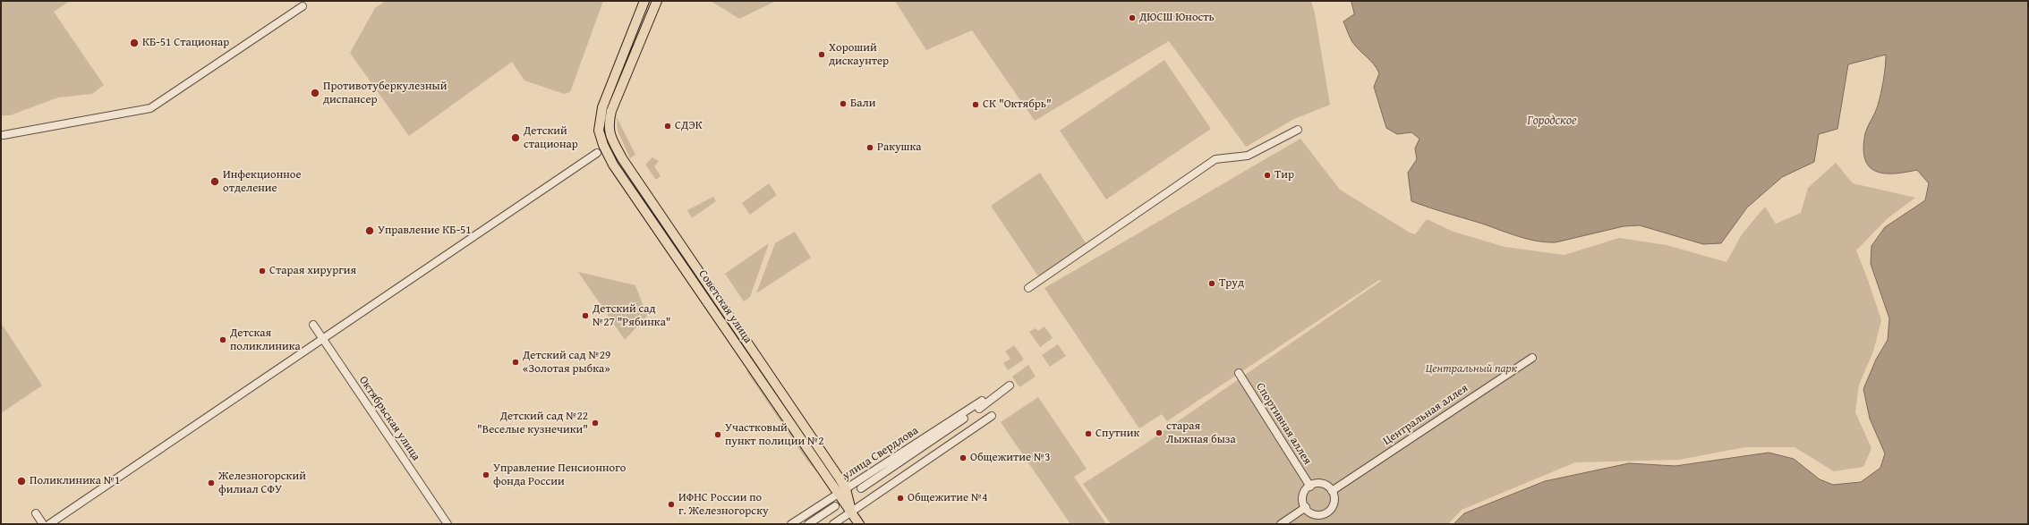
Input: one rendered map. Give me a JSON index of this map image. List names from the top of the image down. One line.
{"streets":{"main road":["Советская улица"],"street":["Центральная аллея","Октябрьская улица","Спортивная аллея","улица Свердлова"]},"crossings":[["Советская улица","улица Свердлова"],["Центральная аллея","Спортивная аллея"]],"water":["Городское"],"parks":["Центральный парк"],"places":["ДЮСШ Юность","КБ-51 Стационар","Хороший дискаунтер","Противотуберкулезный диспансер","Бали","СК \"Октябрь\"","СДЭК","Детский стационар","Ракушка","Тир","Инфекционное отделение","Управление КБ-51","Старая хирургия","Труд","Детский сад №27 \"Рябинка\"","Детская поликлиника","Детский сад №29 «Золотая рыбка»","Детский сад №22 \"Веселые кузнечики\"","старая Лыжная быза","Спутник","Участковый пункт полиции №2","Общежитие №3","Управление Пенсионного фонда России","Поликлиника №1","Железногорский филиал СФУ","Общежитие №4","ИФНС России по г. Железногорску"]}
